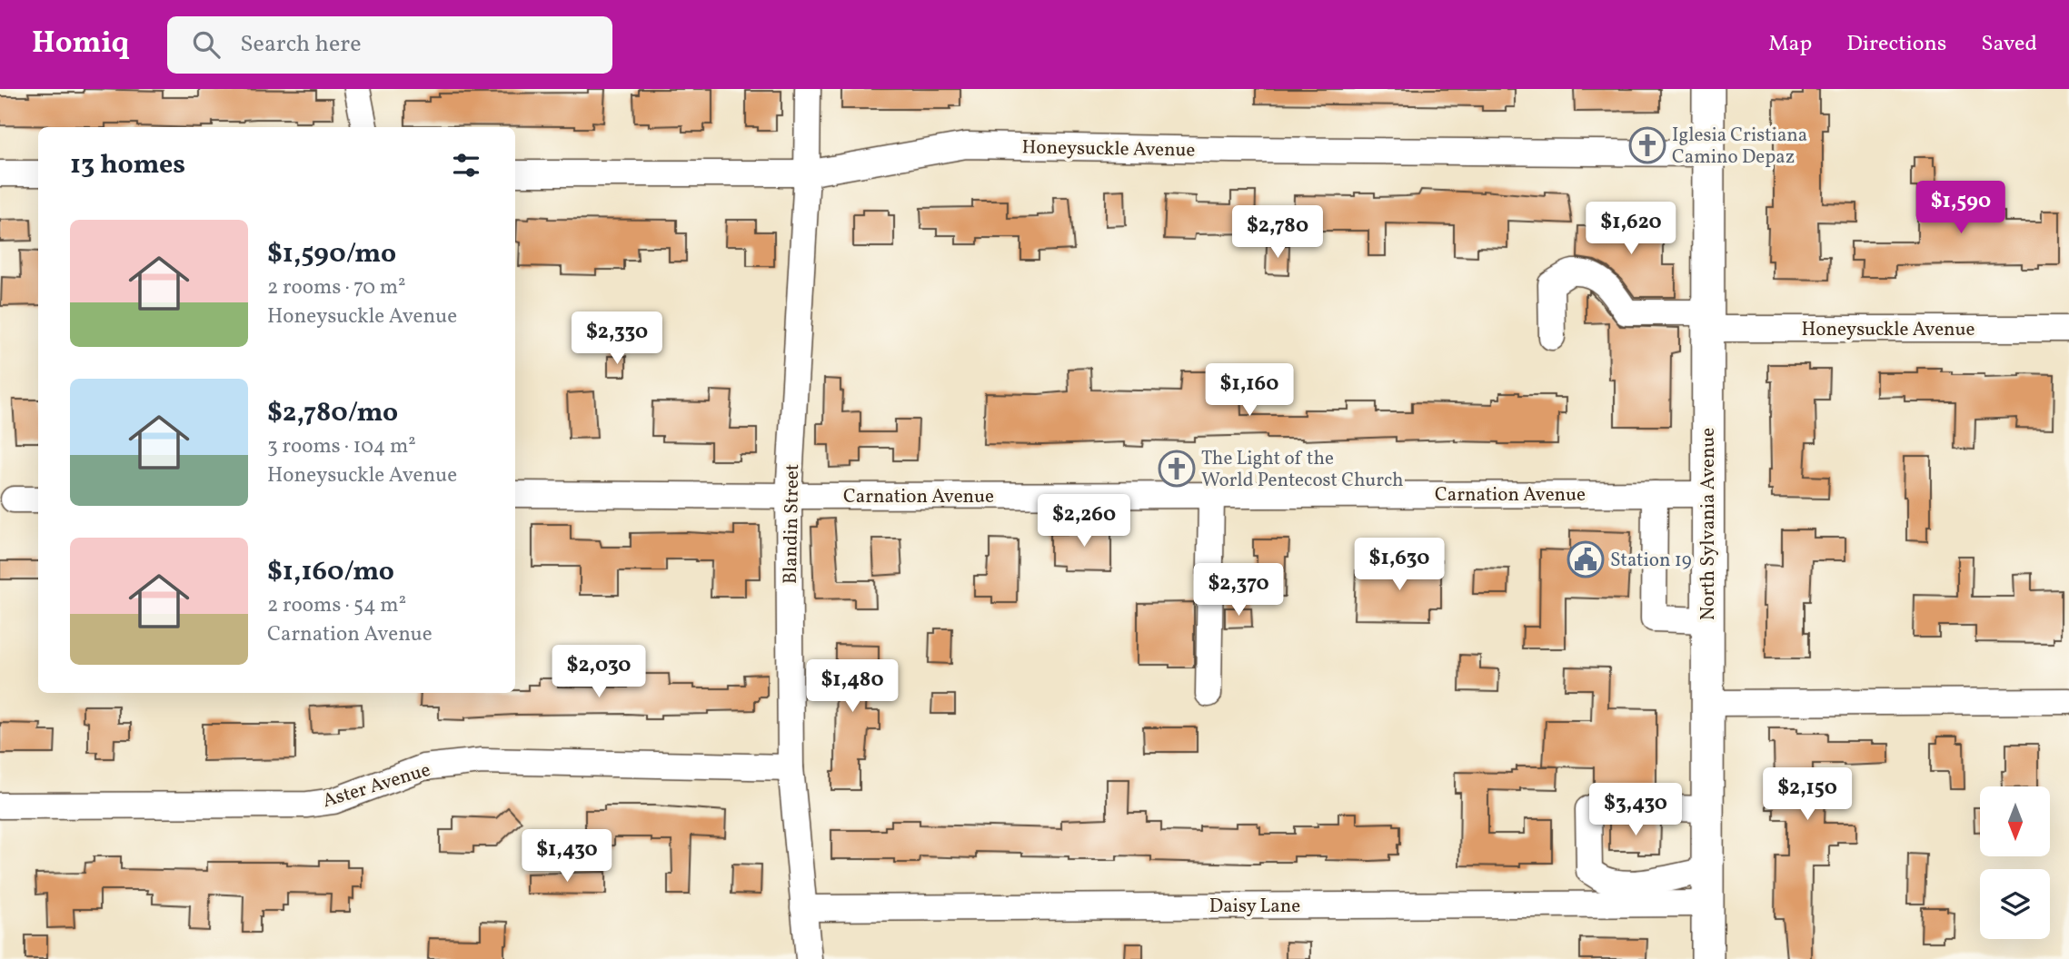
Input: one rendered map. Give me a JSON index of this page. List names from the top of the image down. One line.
{"streets":{"main road":["North Sylvania Avenue"],"street":["Honeysuckle Avenue","Carnation Avenue","Blandin Street","Aster Avenue","Daisy Lane"]},"crossings":[["Honeysuckle Avenue","Blandin Street"],["Honeysuckle Avenue","North Sylvania Avenue"],["Carnation Avenue","Blandin Street"],["Carnation Avenue","North Sylvania Avenue"],["Blandin Street","Aster Avenue"],["Blandin Street","Daisy Lane"],["North Sylvania Avenue","Daisy Lane"]],"places":{"church":["Iglesia Cristiana Camino Depaz","The Light of the World Pentecost Church"],"public building":["Station 19"]},"north":"bottom","page":{"header":"Homiq","search":"Search here","nav":["Map","Directions","Saved"],"heading":"13 homes","price":["$1,590","$1,620","$2,780","$2,330","$1,160","$2,260","$1,630","$2,370","$2,030","$1,480","$2,150","$3,430","$1,430"],"list":[{"name":"$1,590/mo","note":"2 rooms · 70 m² · Honeysuckle Avenue"},{"name":"$2,780/mo","note":"3 rooms · 104 m² · Honeysuckle Avenue"},{"name":"$1,160/mo","note":"2 rooms · 54 m² · Carnation Avenue"}]}}
